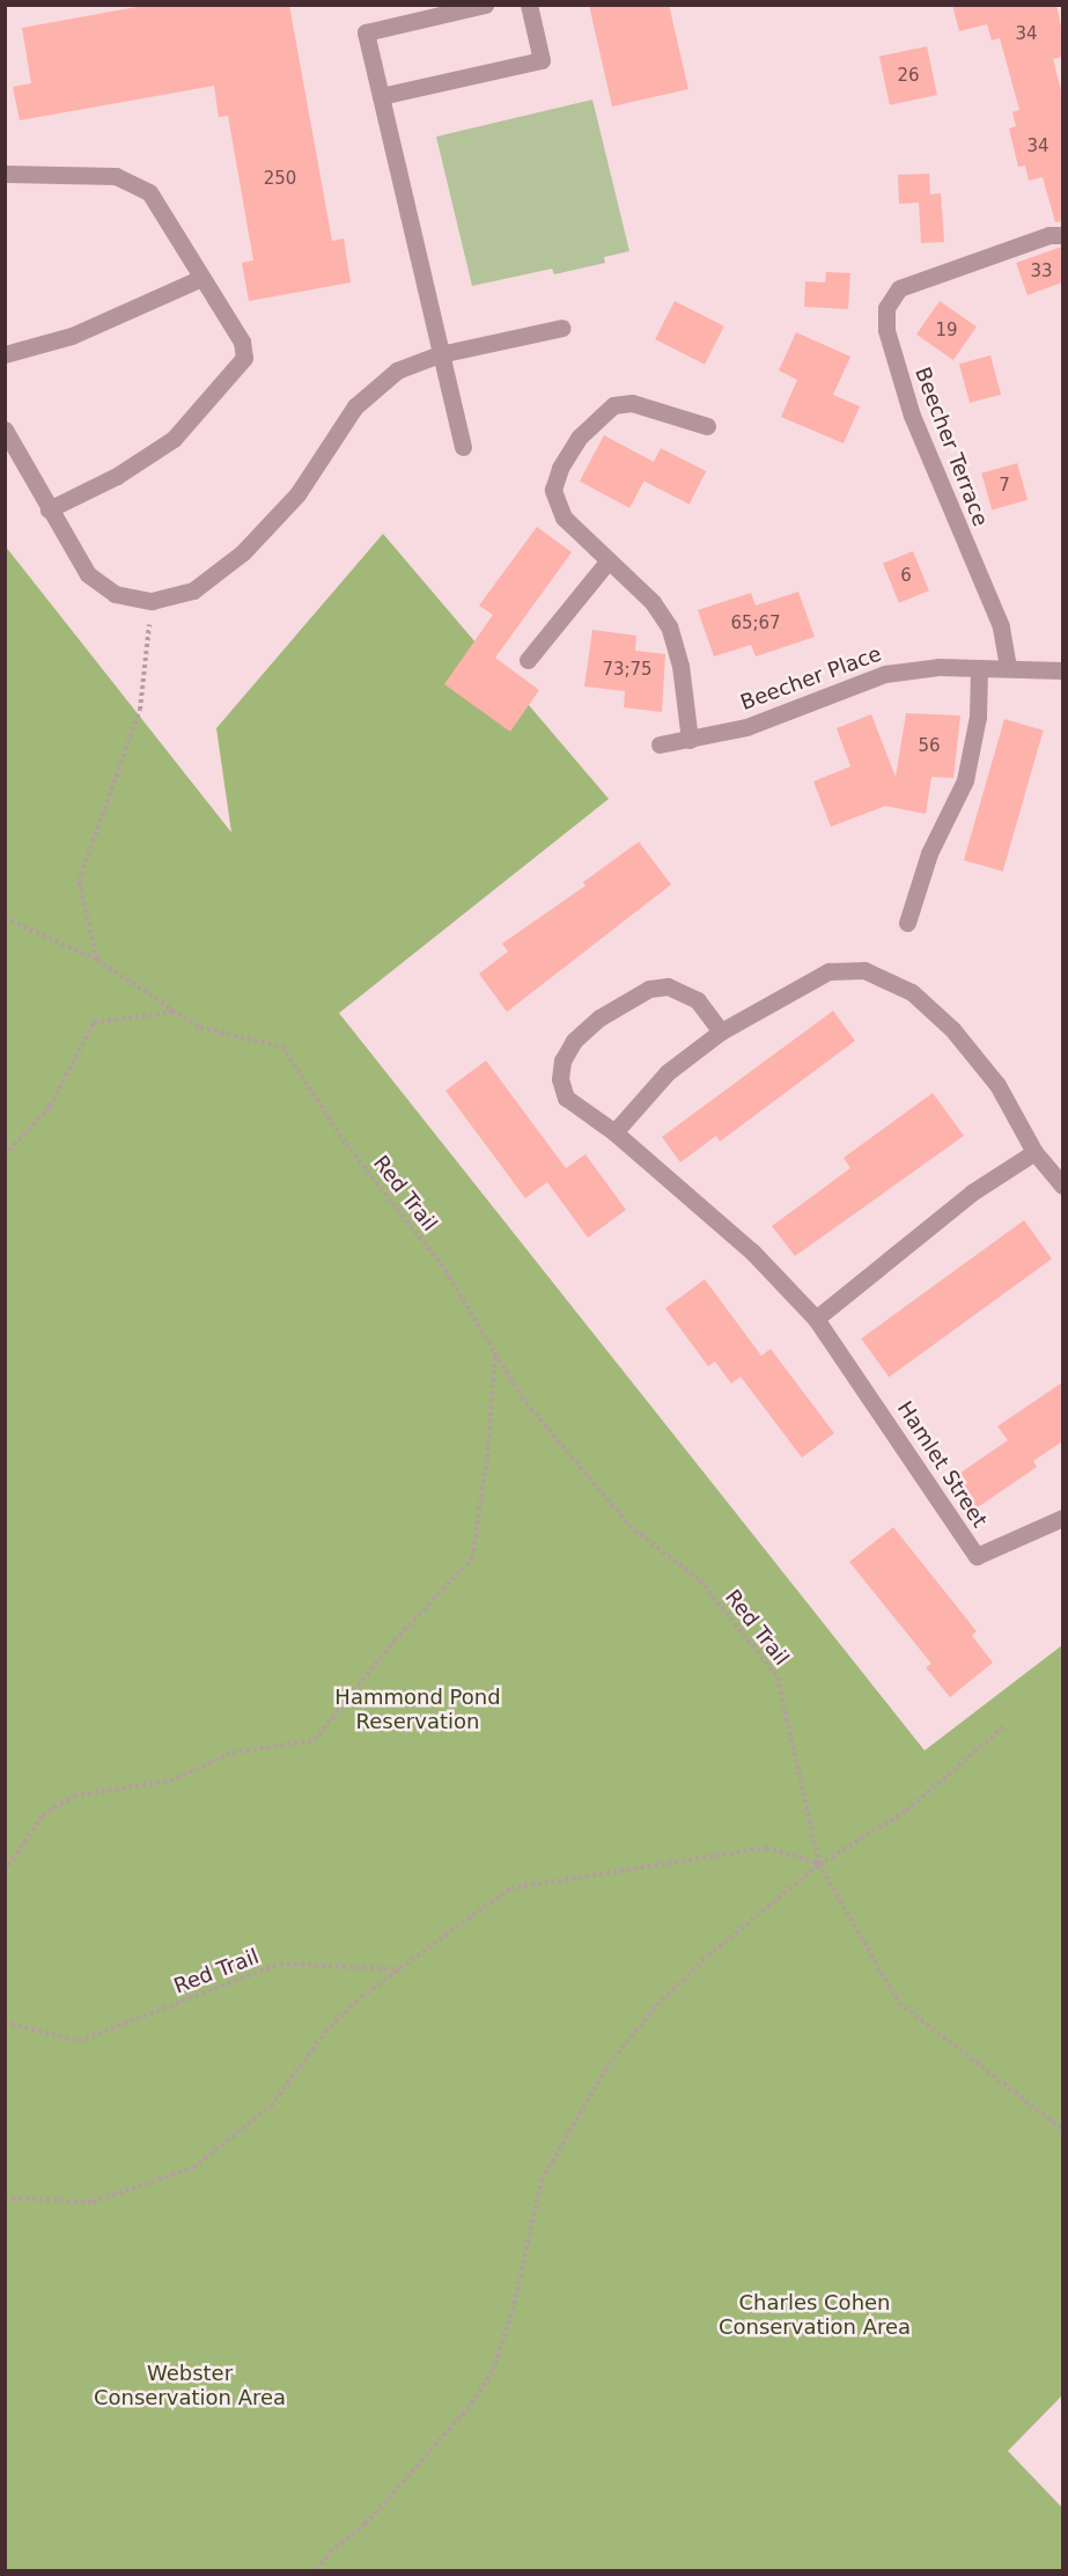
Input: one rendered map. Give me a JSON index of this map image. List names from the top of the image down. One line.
{"streets":{"street":["Beecher Terrace","Beecher Place","Hamlet Street"],"path":["Red Trail"]},"crossings":[["Beecher Terrace","Beecher Place"]],"parks":["Hammond Pond Reservation","Charles Cohen Conservation Area","Webster Conservation Area"],"house_numbers":["34","26","34","250","33","19","7","6","65;67","73;75","56"]}
